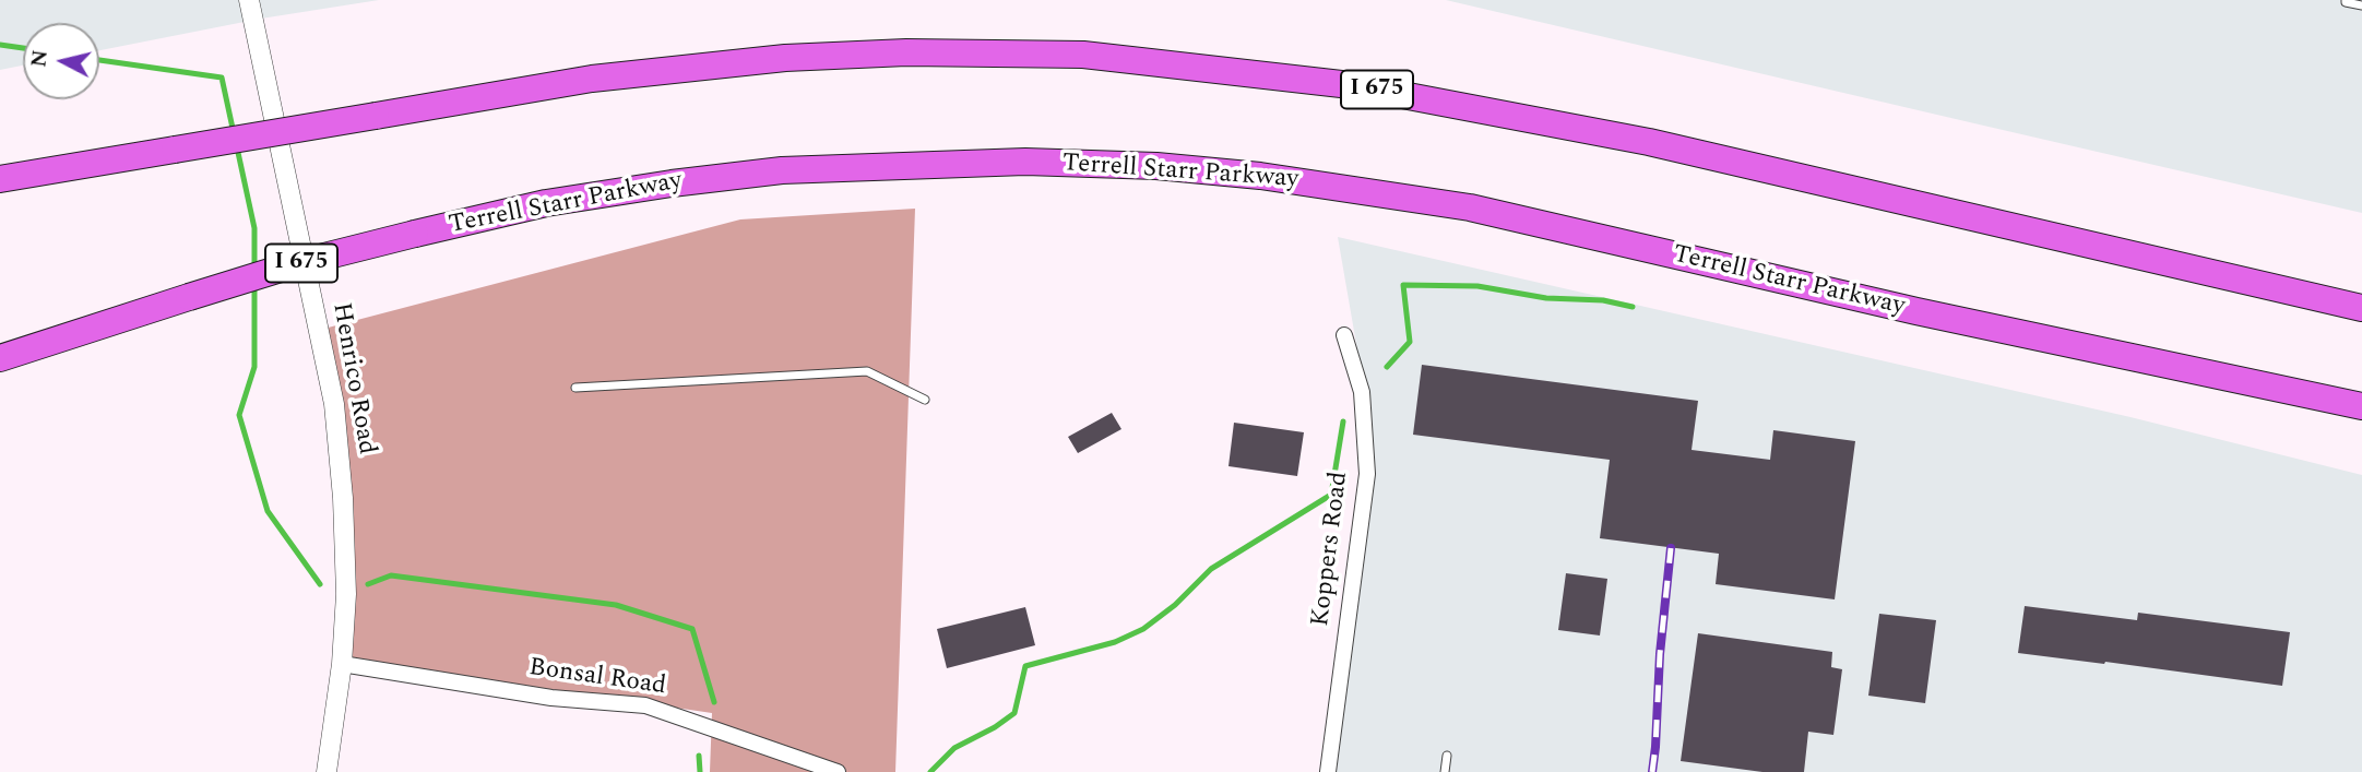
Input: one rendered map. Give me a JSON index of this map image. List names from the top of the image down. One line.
{"streets":{"highway":["I 675","Terrell Starr Parkway"],"street":["Henrico Road","Koppers Road","Bonsal Road"]},"crossings":[["Henrico Road","Bonsal Road"]],"north":"left"}
